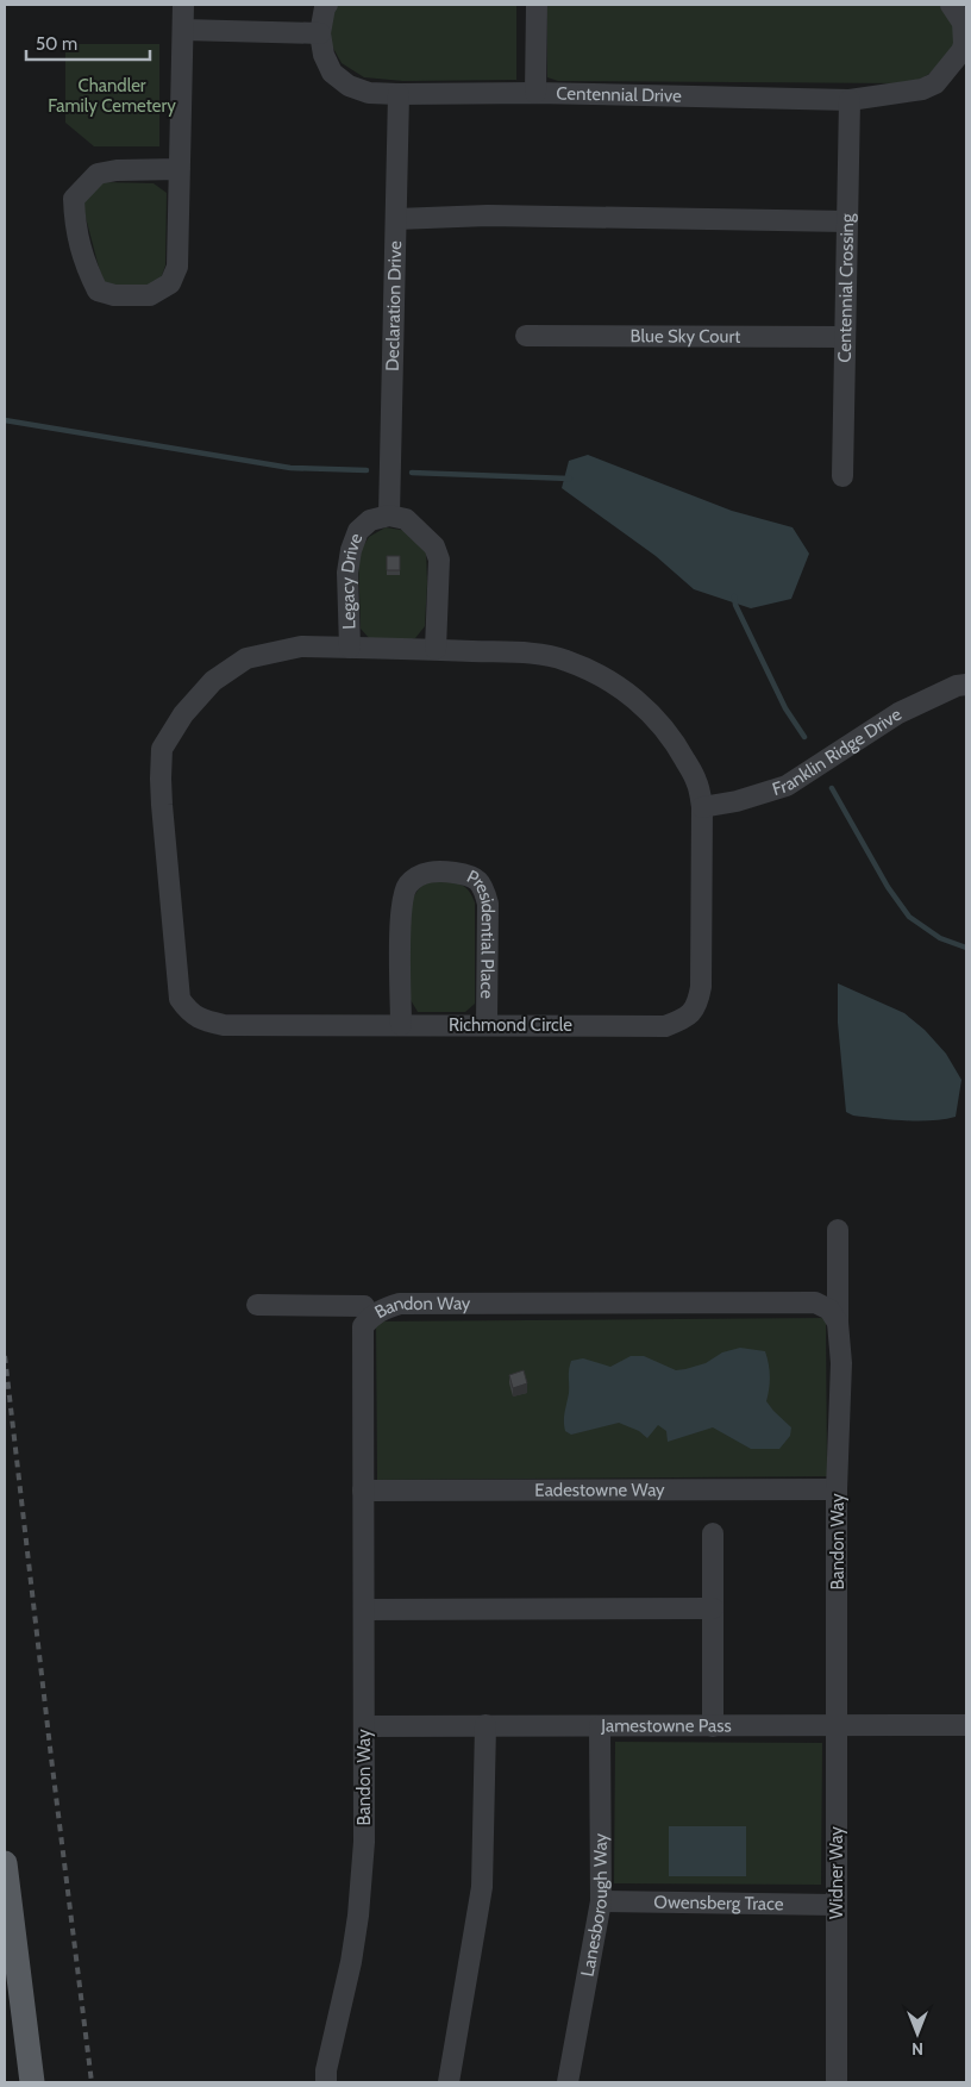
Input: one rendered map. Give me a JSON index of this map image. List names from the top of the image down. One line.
{"streets":{"street":["Centennial Drive","Centennial Crossing","Declaration Drive","Blue Sky Court","Legacy Drive","Franklin Ridge Drive","Presidential Place","Richmond Circle","Bandon Way","Eadestowne Way","Jamestowne Pass","Widner Way","Owensberg Trace","Lanesborough Way"]},"crossings":[["Centennial Drive","Centennial Crossing"],["Centennial Drive","Declaration Drive"],["Centennial Crossing","Blue Sky Court"],["Declaration Drive","Legacy Drive"],["Legacy Drive","Richmond Circle"],["Franklin Ridge Drive","Richmond Circle"],["Presidential Place","Richmond Circle"],["Bandon Way","Eadestowne Way"],["Bandon Way","Jamestowne Pass"],["Bandon Way","Widner Way"],["Jamestowne Pass","Widner Way"],["Jamestowne Pass","Lanesborough Way"],["Widner Way","Owensberg Trace"],["Owensberg Trace","Lanesborough Way"]],"parks":["Chandler Family Cemetery"],"scale_bar":"50 m","north":"bottom"}
